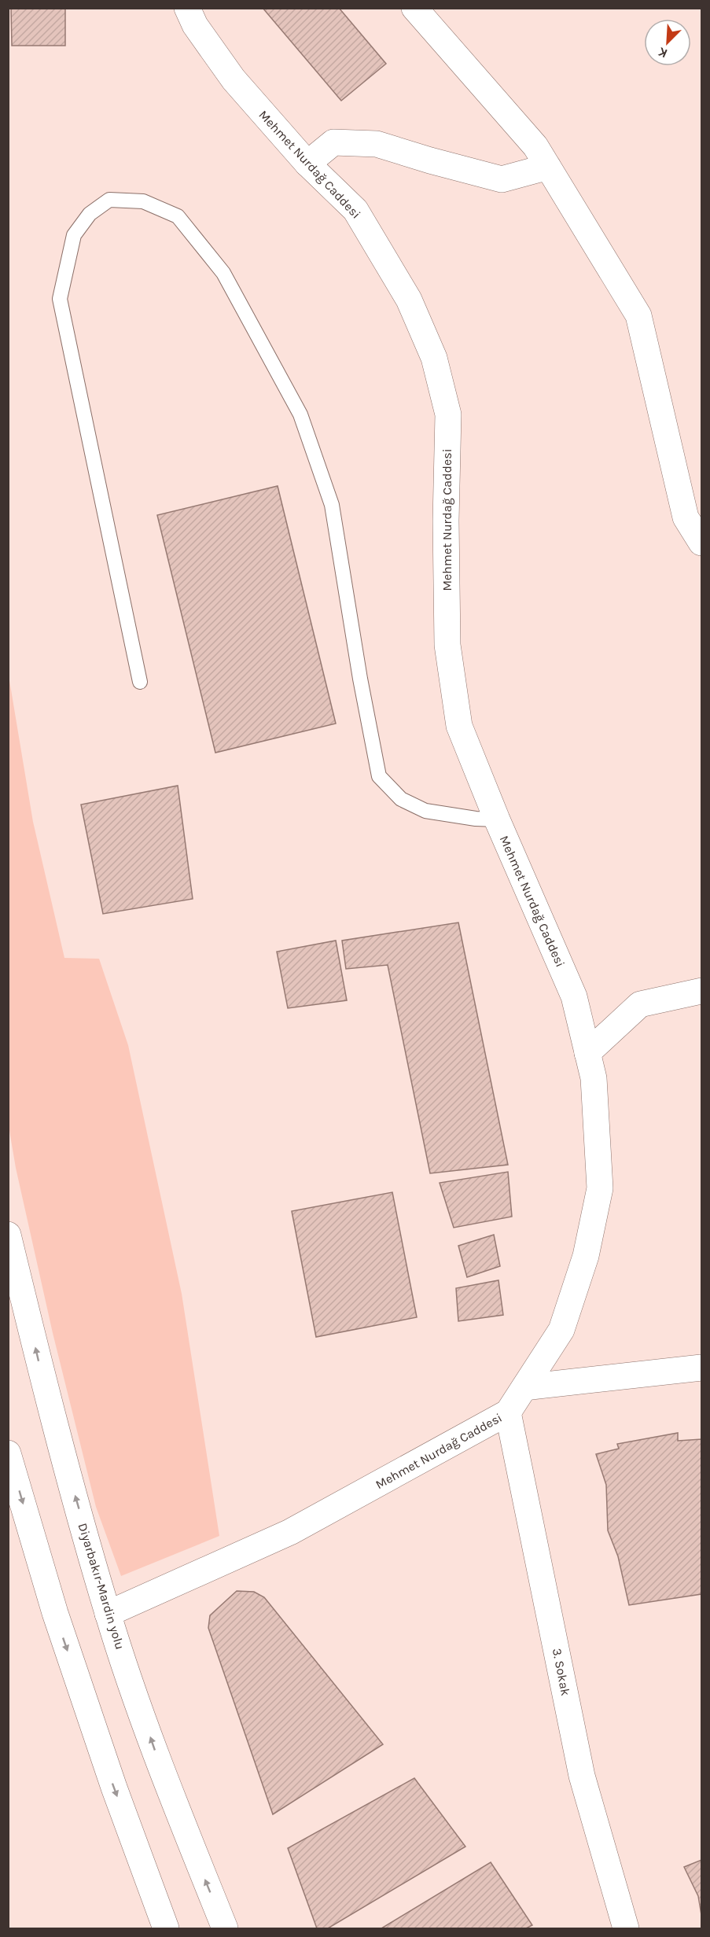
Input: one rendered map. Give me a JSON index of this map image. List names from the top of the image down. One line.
{"streets":{"main road":["Mehmet Nurdağ Caddesi","Diyarbakır-Mardin yolu","3. Sokak"]},"crossings":[["Mehmet Nurdağ Caddesi","Diyarbakır-Mardin yolu"],["Mehmet Nurdağ Caddesi","3. Sokak"]],"north":"bottom left"}
